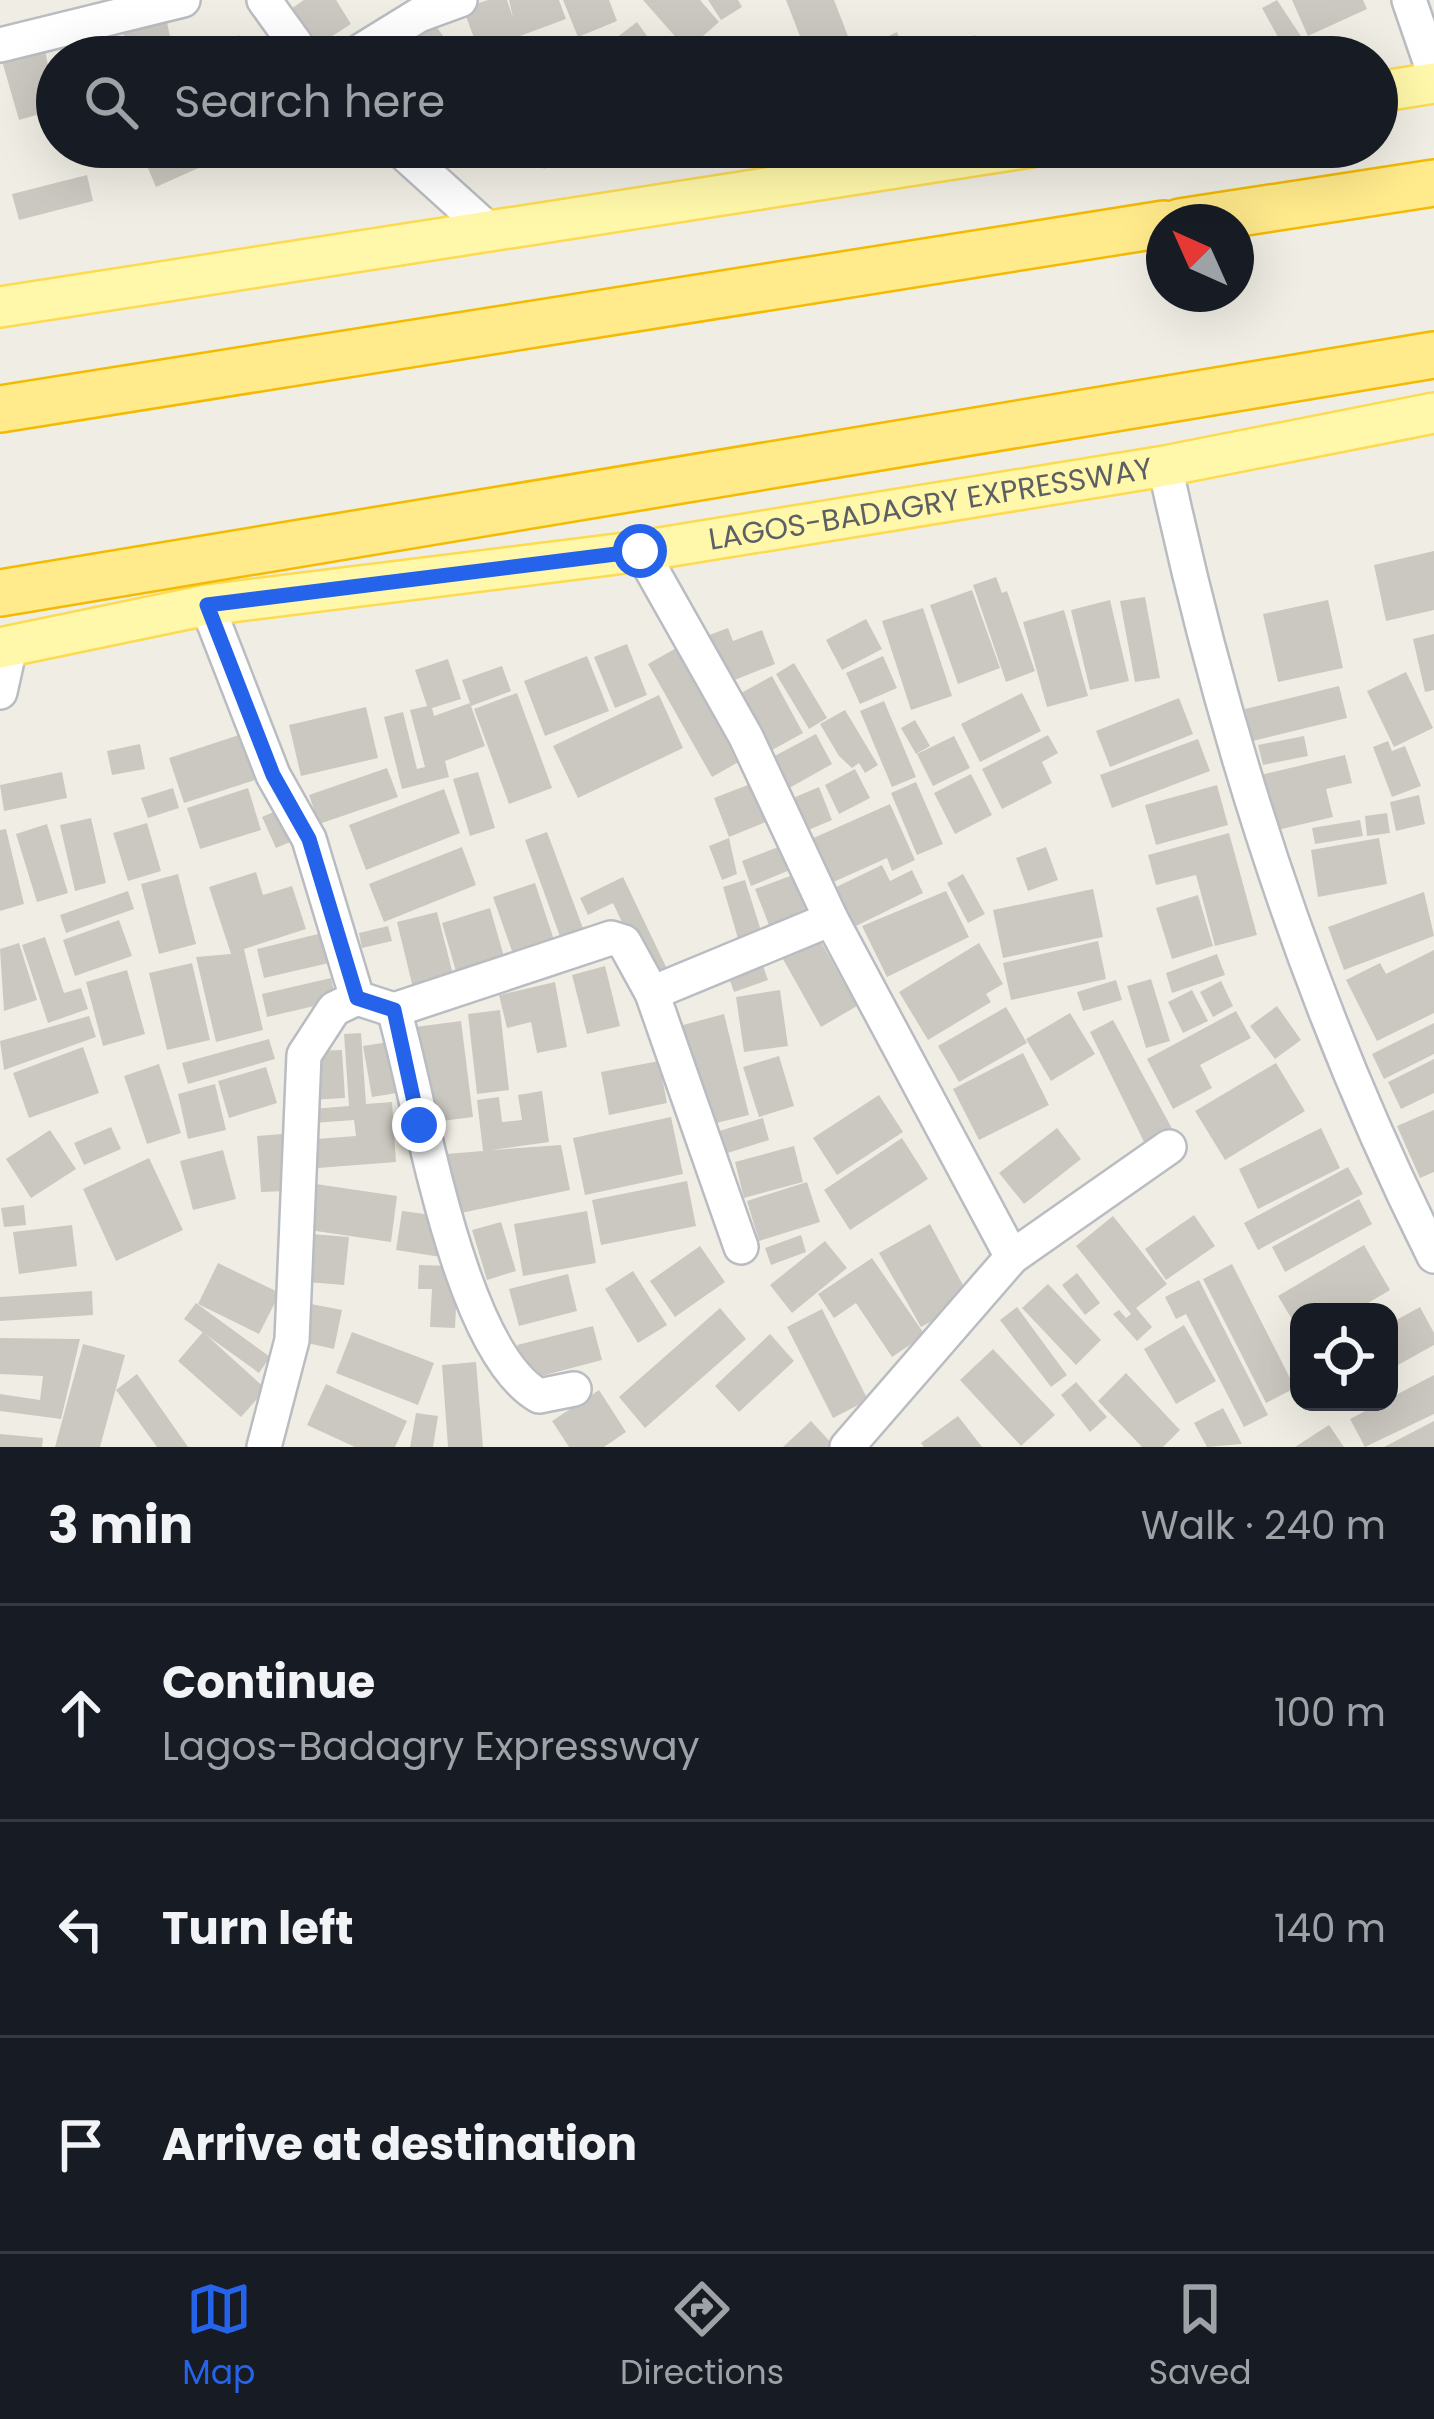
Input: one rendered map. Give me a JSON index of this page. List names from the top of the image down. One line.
{"streets":{"highway":["LAGOS-BADAGRY EXPRESSWAY"]},"north":"top left","page":{"search":"Search here","heading":["3 min","Walk · 240 m"],"list":[["Continue","Lagos-Badagry Expressway","100 m"],["Turn left","140 m"],"Arrive at destination"],"nav":["Map","Directions","Saved"]}}
